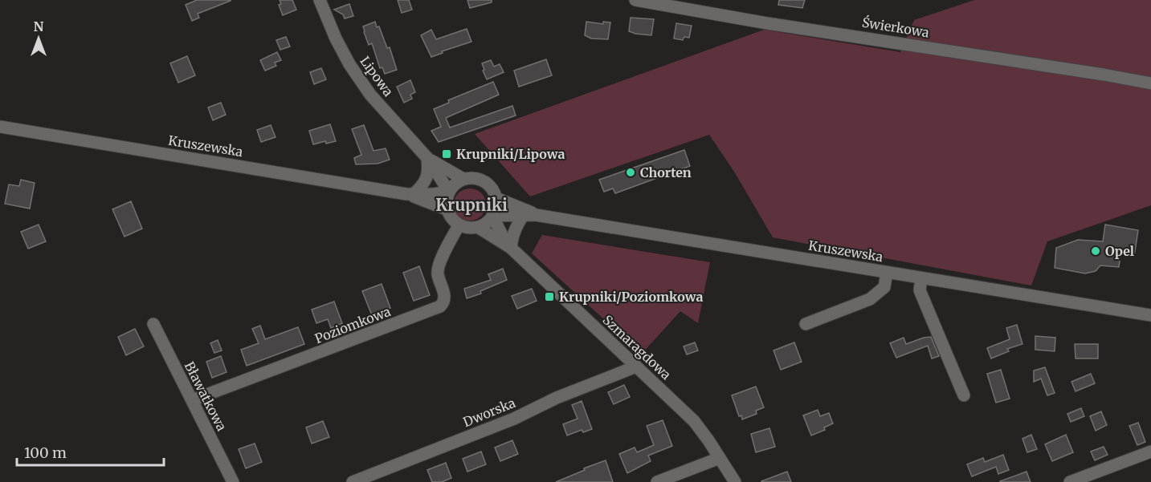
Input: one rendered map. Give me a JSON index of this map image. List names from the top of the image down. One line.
{"streets":{"street":["Świerkowa","Lipowa","Kruszewska","Poziomkowa","Szmaragdowa","Bławatkowa","Dworska"]},"crossings":[["Lipowa","Kruszewska"],["Lipowa","Poziomkowa"],["Lipowa","Szmaragdowa"],["Kruszewska","Poziomkowa"],["Kruszewska","Szmaragdowa"],["Poziomkowa","Szmaragdowa"],["Poziomkowa","Bławatkowa"],["Szmaragdowa","Dworska"]],"districts":["Krupniki"],"places":{"transit":["Krupniki/Lipowa","Krupniki/Poziomkowa"],"other":["Chorten","Opel"]},"scale_bar":"100 m","north":"top"}
